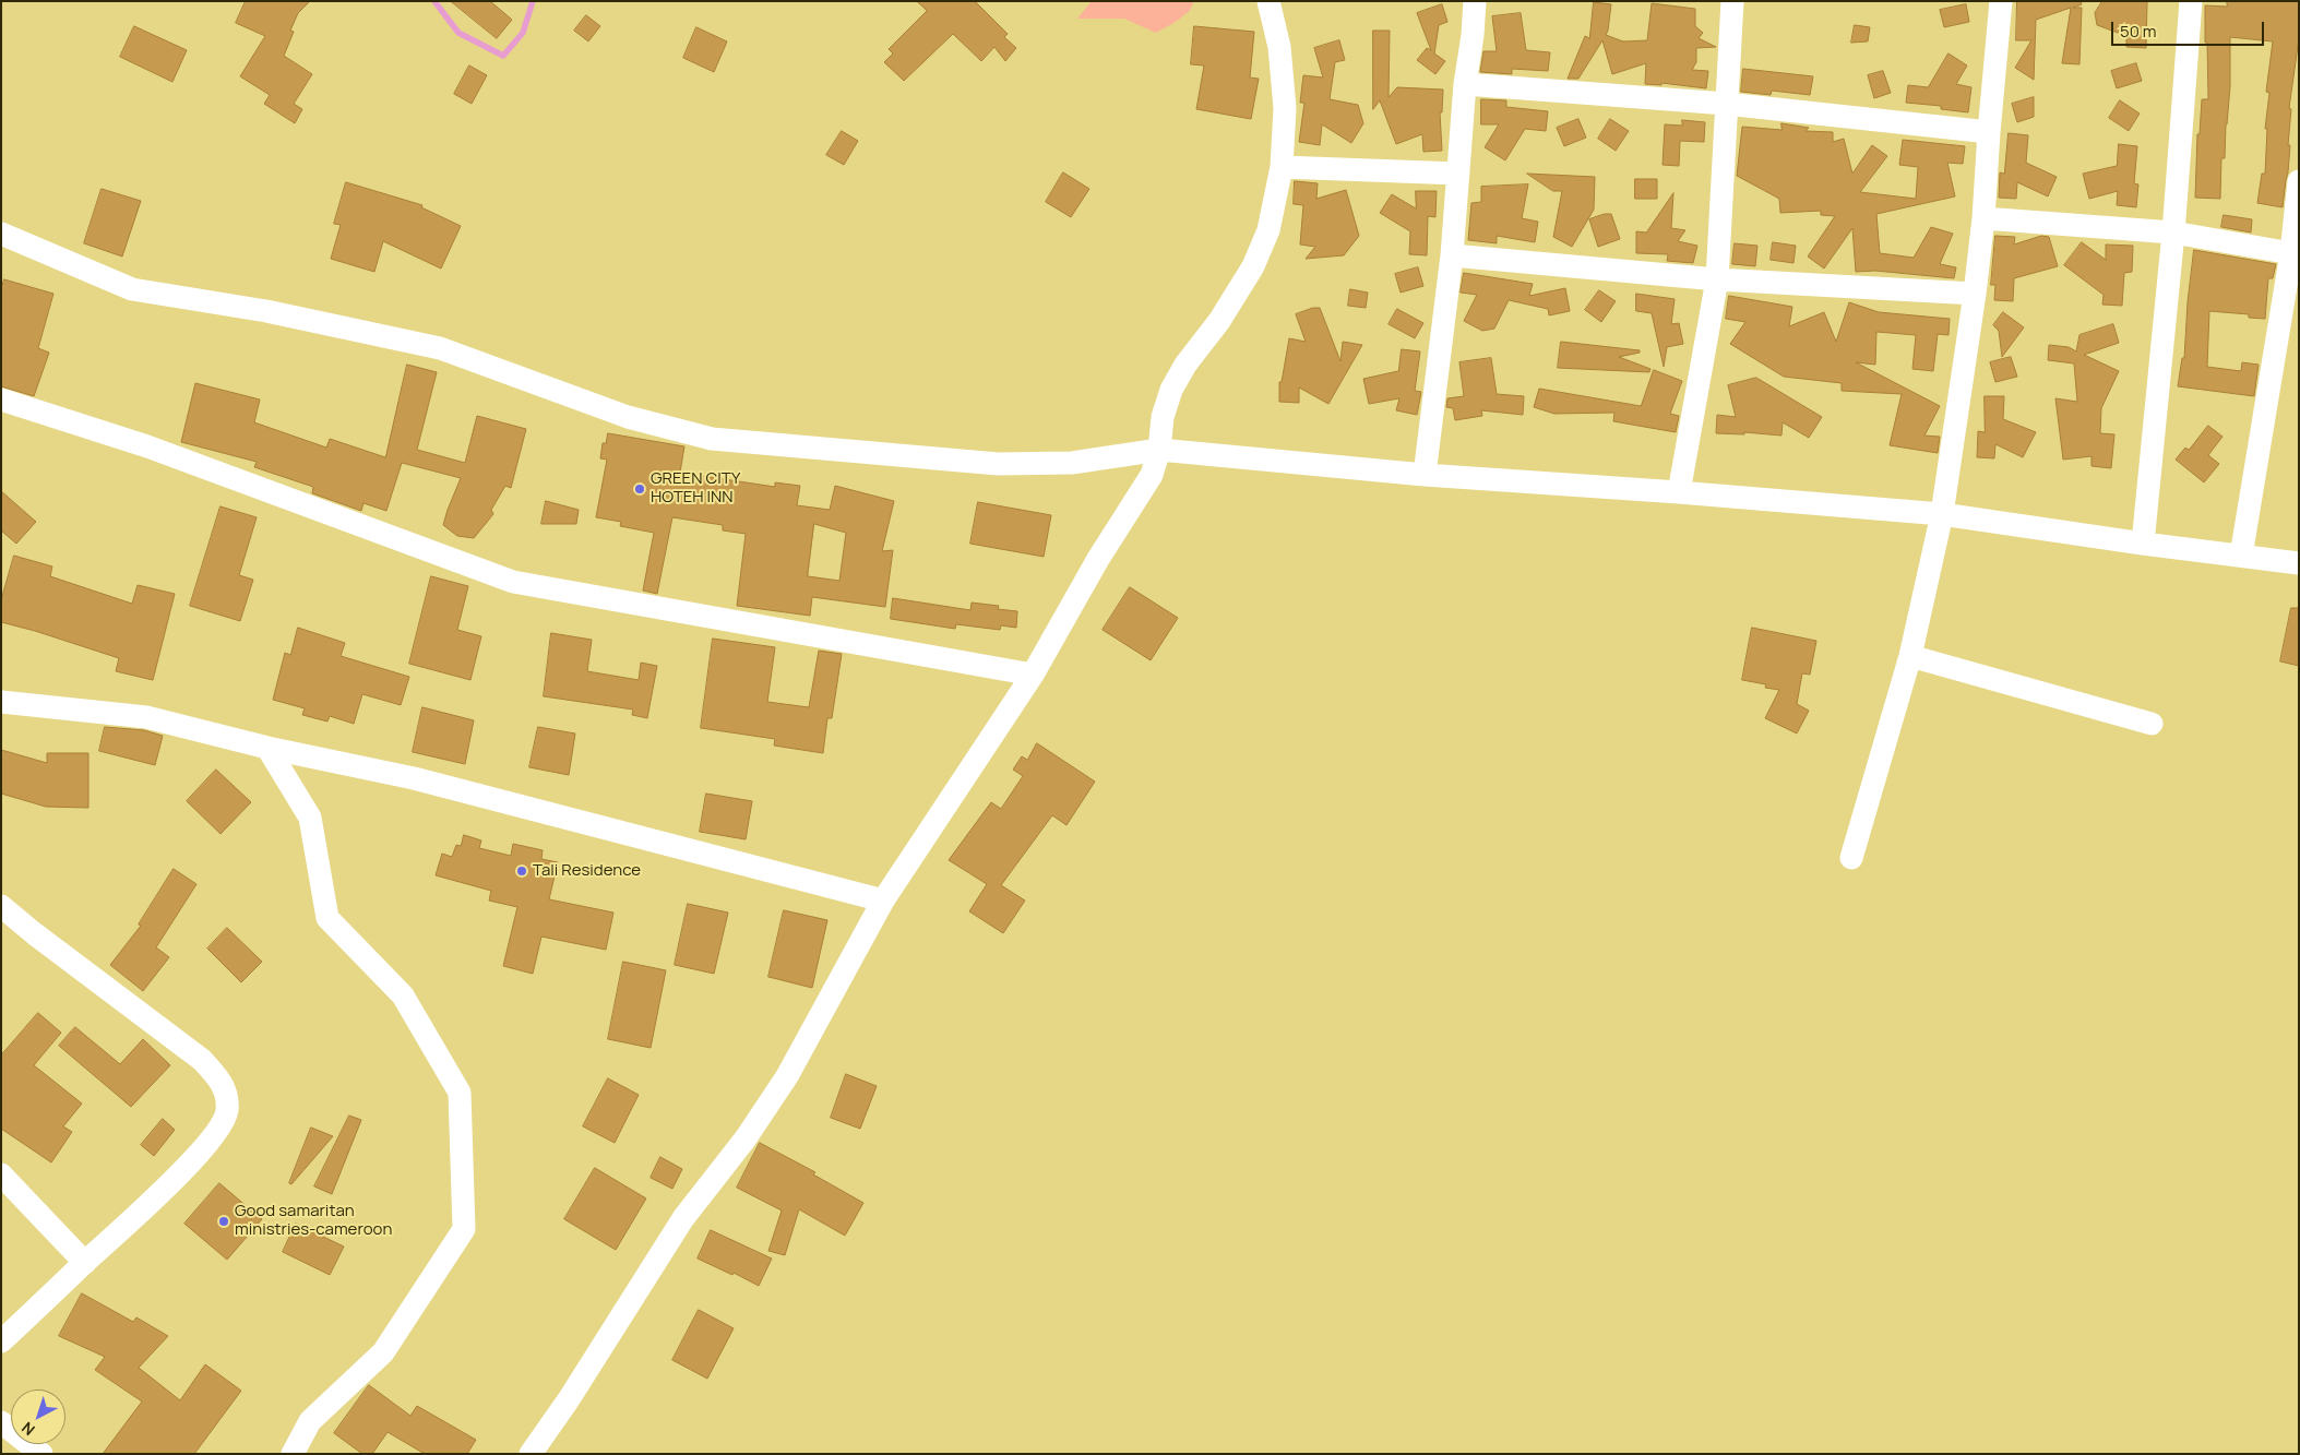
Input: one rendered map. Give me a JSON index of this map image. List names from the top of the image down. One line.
{"places":["GREEN CITY HOTEH INN","Tali Residence","Good samaritan ministries-cameroon"],"scale_bar":"50 m","north":"bottom left"}
